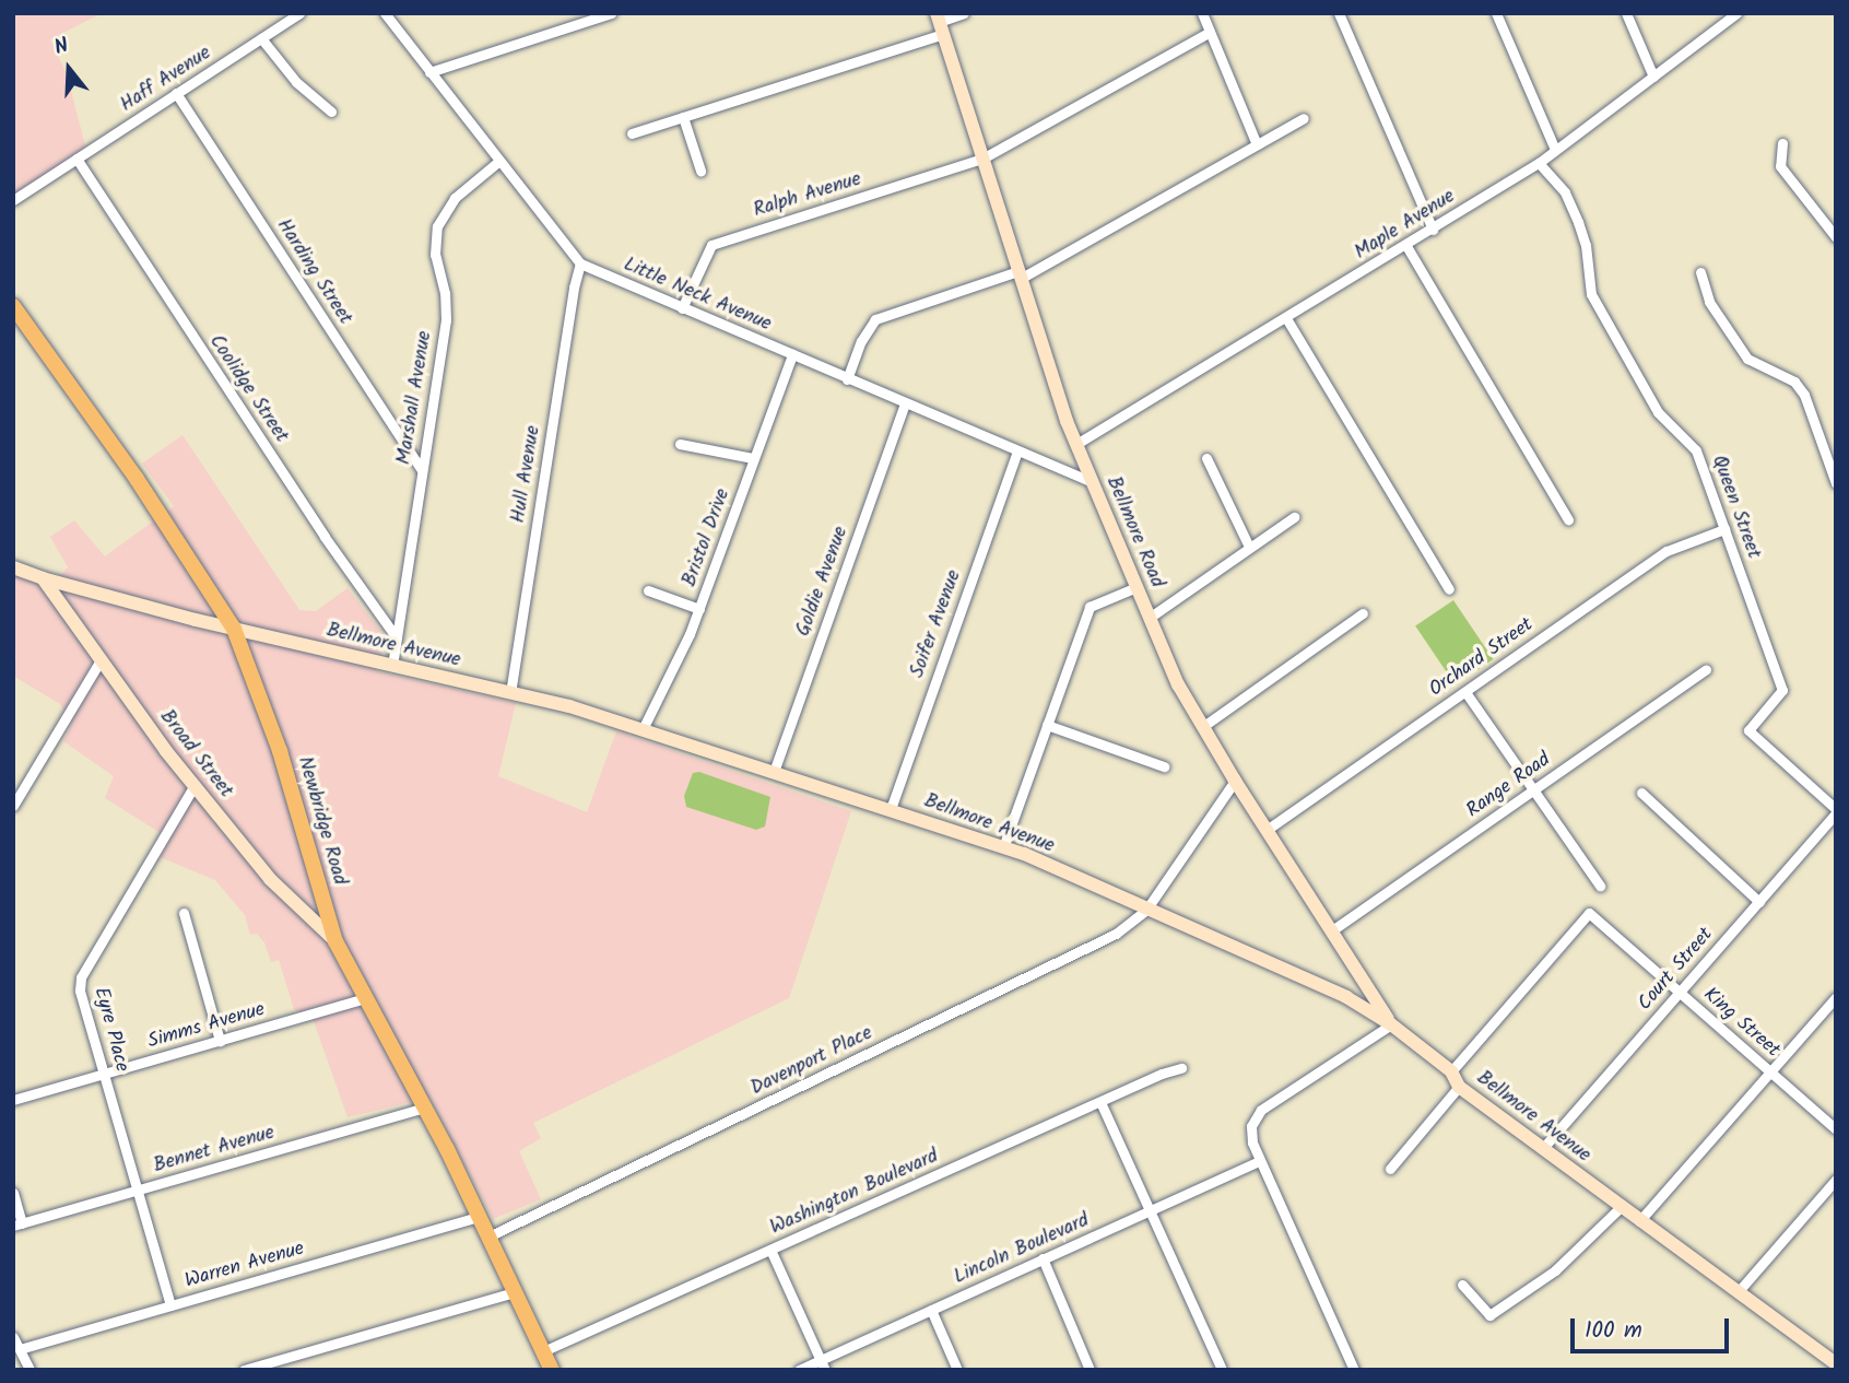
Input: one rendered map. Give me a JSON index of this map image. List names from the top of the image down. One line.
{"streets":{"main road":["Bellmore Road","Bellmore Avenue","Broad Street","Newbridge Road"],"street":["Haff Avenue","Ralph Avenue","Maple Avenue","Harding Street","Little Neck Avenue","Coolidge Street","Marshall Avenue","Hull Avenue","Queen Street","Bristol Drive","Goldie Avenue","Soifer Avenue","Orchard Street","Range Road","Court Street","King Street","Simms Avenue","Eyre Place","Davenport Place","Bennet Avenue","Washington Boulevard","Lincoln Boulevard","Warren Avenue"]},"crossings":[["Haff Avenue","Harding Street"],["Haff Avenue","Coolidge Street"],["Ralph Avenue","Little Neck Avenue"],["Ralph Avenue","Bellmore Road"],["Maple Avenue","Queen Street"],["Maple Avenue","Bellmore Road"],["Harding Street","Marshall Avenue"],["Little Neck Avenue","Marshall Avenue"],["Little Neck Avenue","Hull Avenue"],["Little Neck Avenue","Bellmore Road"],["Little Neck Avenue","Bristol Drive"],["Little Neck Avenue","Goldie Avenue"],["Little Neck Avenue","Soifer Avenue"],["Coolidge Street","Marshall Avenue"],["Marshall Avenue","Bellmore Avenue"],["Hull Avenue","Bellmore Avenue"],["Queen Street","Orchard Street"],["Queen Street","Court Street"],["Bellmore Road","Bellmore Avenue"],["Bellmore Road","Orchard Street"],["Bellmore Road","Range Road"],["Bellmore Road","Davenport Place"],["Bristol Drive","Bellmore Avenue"],["Goldie Avenue","Bellmore Avenue"],["Soifer Avenue","Bellmore Avenue"],["Bellmore Avenue","Broad Street"],["Bellmore Avenue","Newbridge Road"],["Bellmore Avenue","Court Street"],["Bellmore Avenue","King Street"],["Bellmore Avenue","Davenport Place"],["Broad Street","Newbridge Road"],["Broad Street","Eyre Place"],["Newbridge Road","Simms Avenue"],["Newbridge Road","Davenport Place"],["Newbridge Road","Bennet Avenue"],["Newbridge Road","Washington Boulevard"],["Newbridge Road","Warren Avenue"],["Court Street","King Street"],["Simms Avenue","Eyre Place"],["Eyre Place","Bennet Avenue"],["Eyre Place","Warren Avenue"]],"scale_bar":"100 m","north":"top"}
